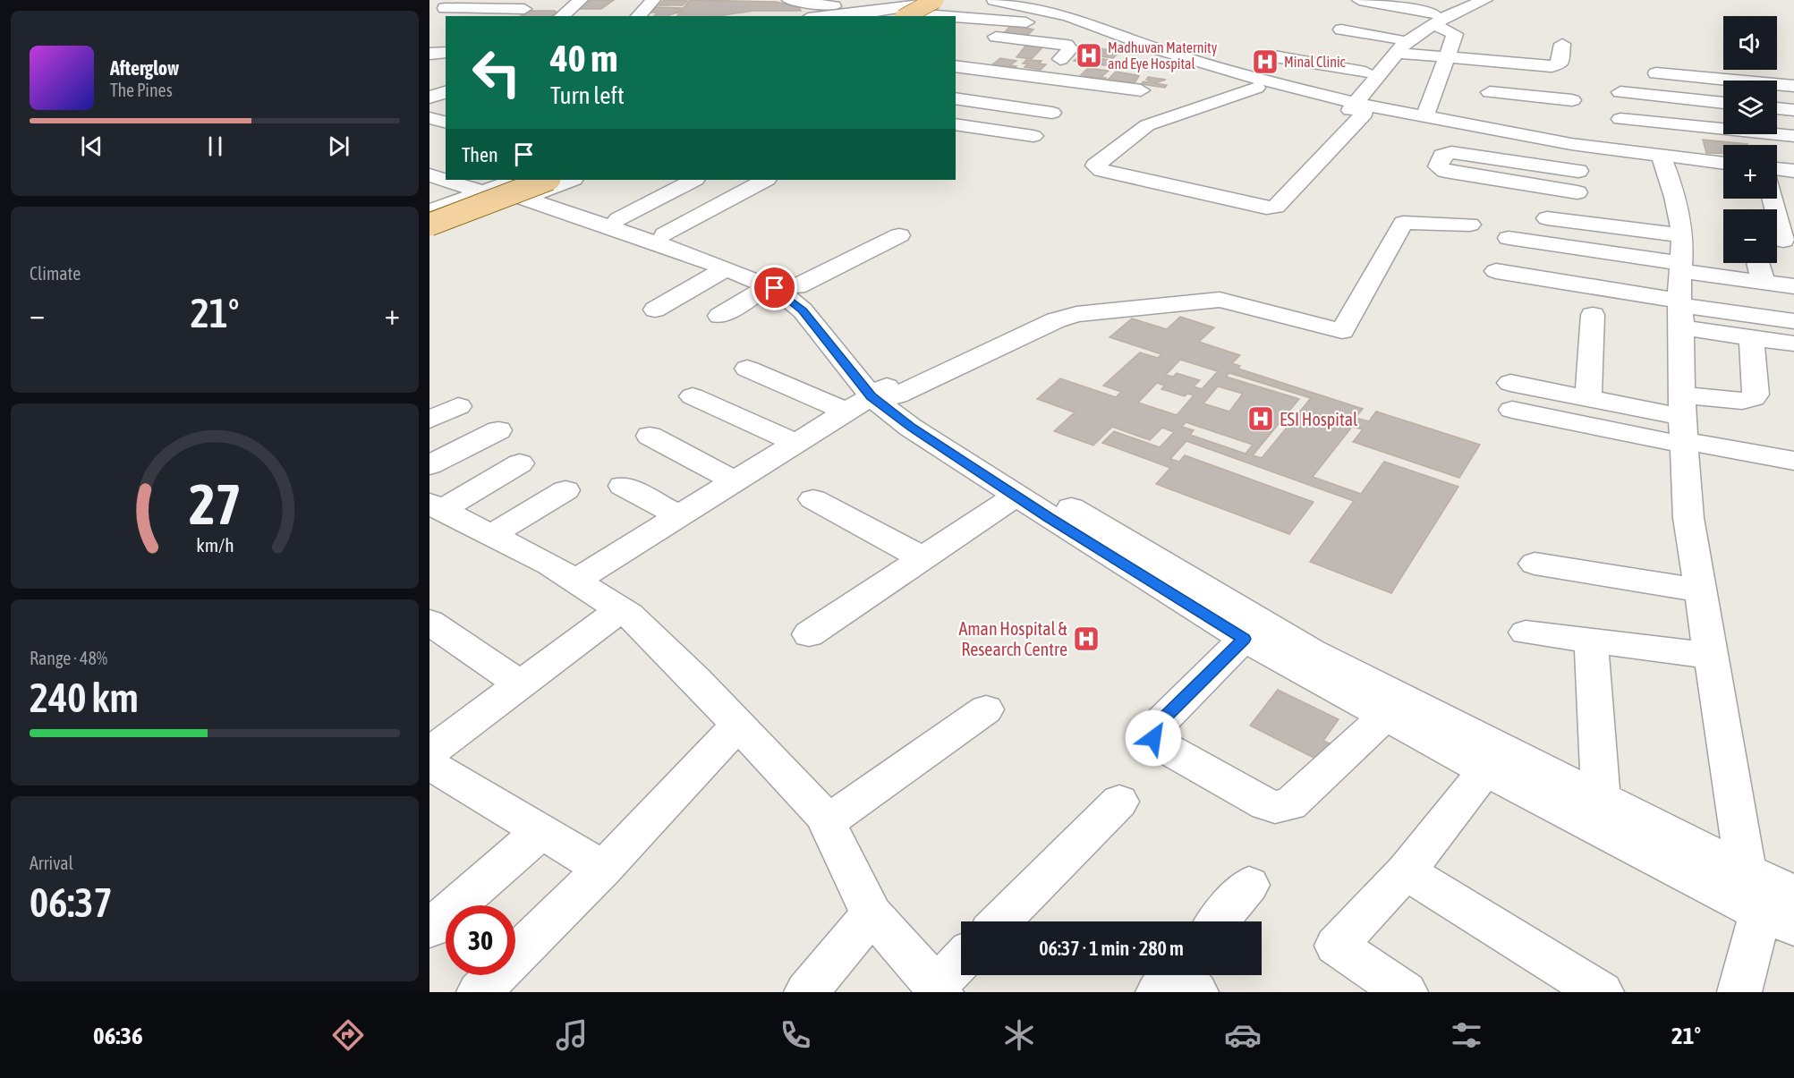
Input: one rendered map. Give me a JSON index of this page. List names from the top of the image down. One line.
{"places":{"hospital":["Madhuvan Maternity and Eye Hospital","Minal Clinic","ESI Hospital","Aman Hospital & Research Centre"]},"page":{"map_buttons":["+","−"],"turn":["40 m","Turn left"],"song":["Afterglow","The Pines"],"then":"Then","tile":["Climate",["Range · 48%","240 km"],["Arrival","06:37"]],"heat":["−","21°","+"],"limit":"30","trip":"06:37 · 1 min · 280 m","tabs":["06:36","21°"],"gauge":["27","km/h"]}}
